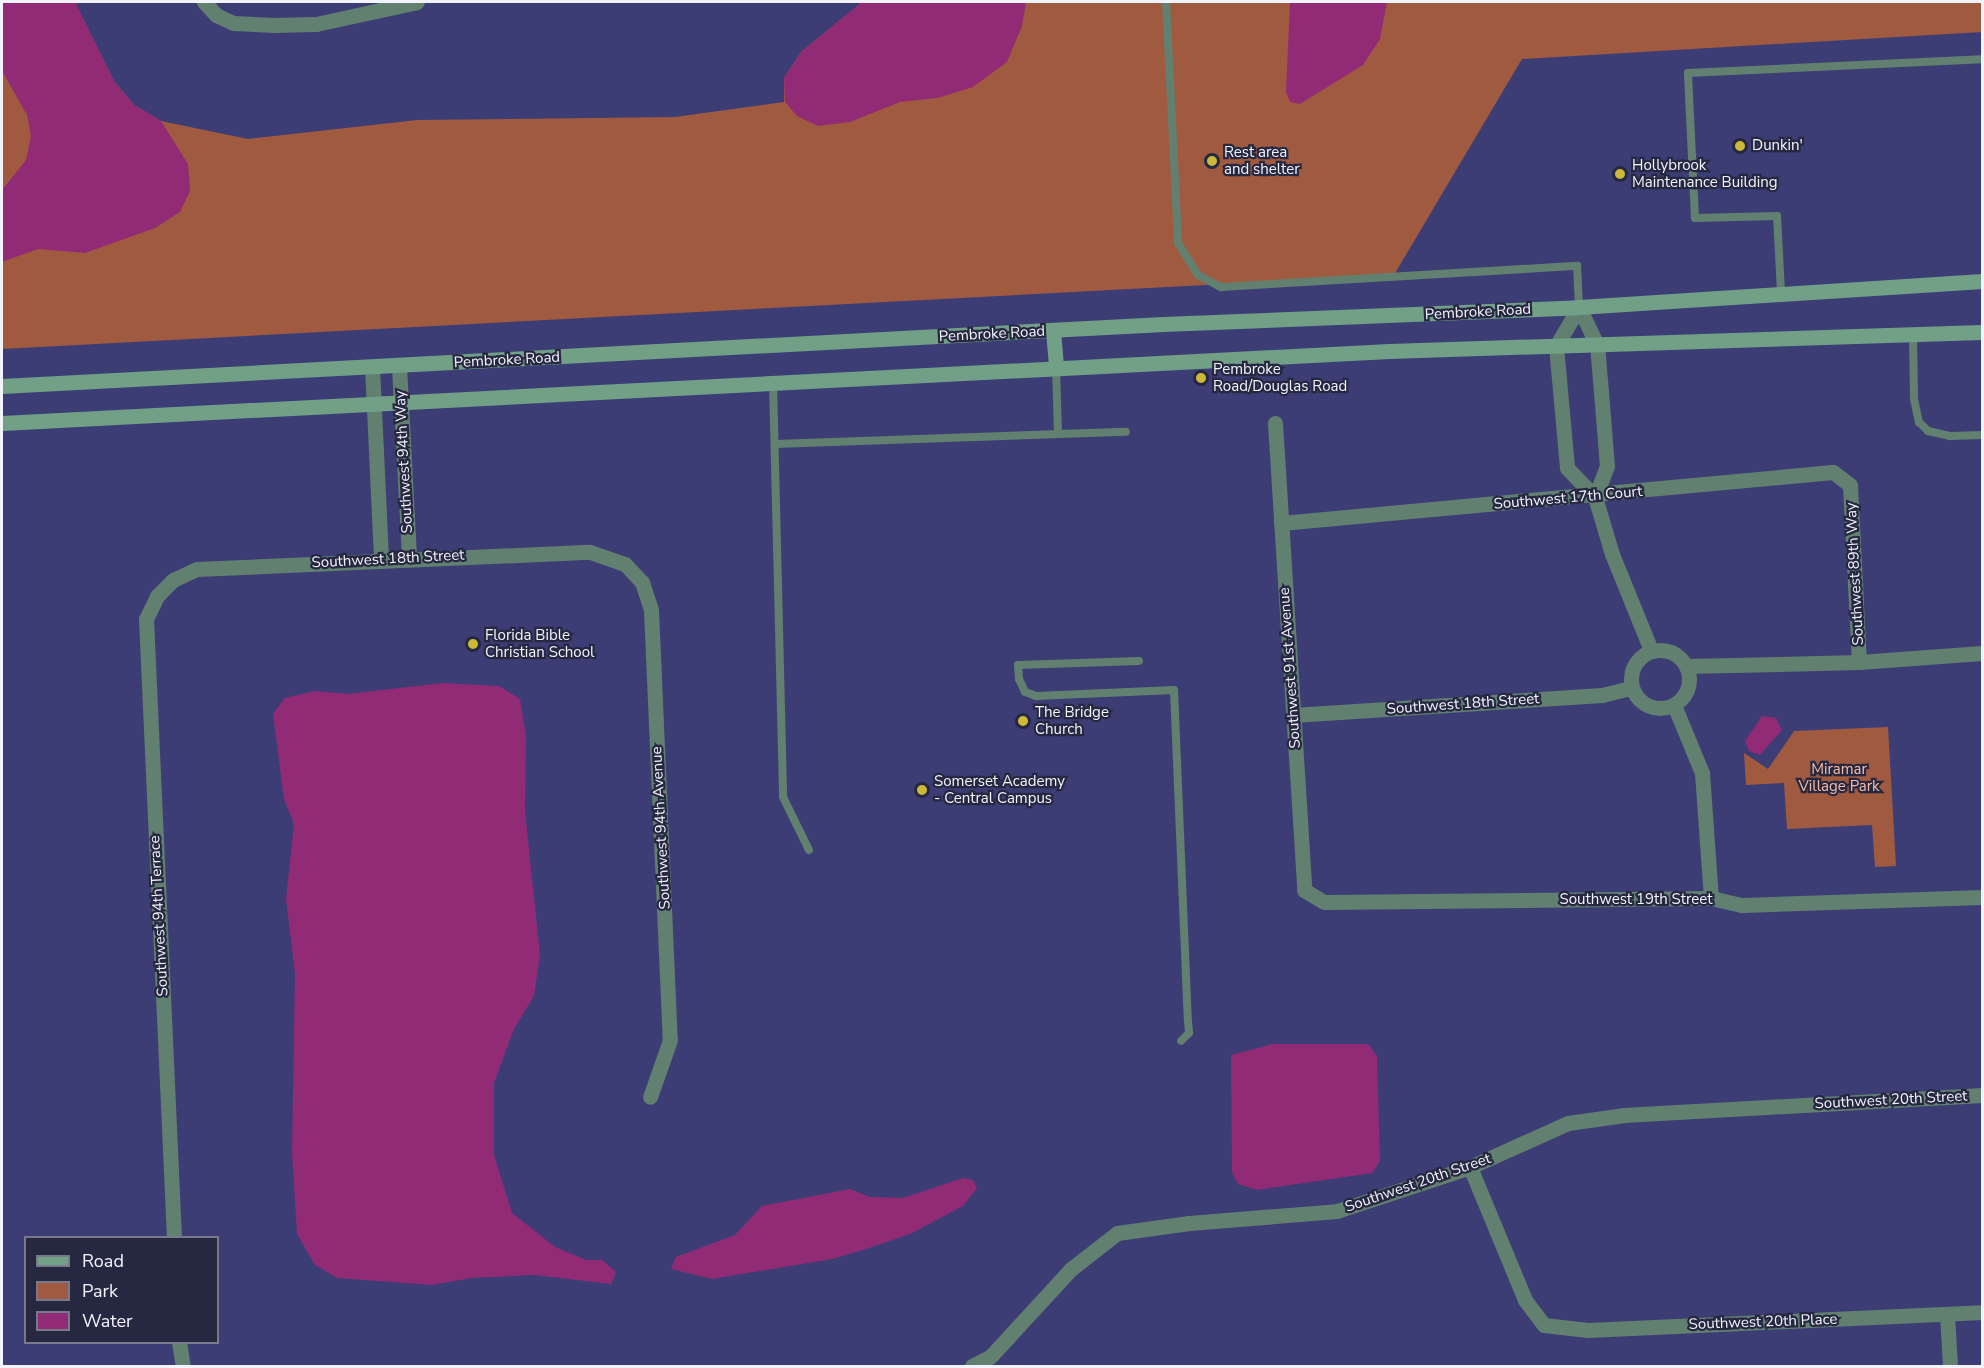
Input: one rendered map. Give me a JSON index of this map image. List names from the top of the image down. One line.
{"streets":{"main road":["Pembroke Road"],"street":["Southwest 94th Way","Southwest 17th Court","Southwest 18th Street","Southwest 89th Way","Southwest 91st Avenue","Southwest 94th Avenue","Southwest 19th Street","Southwest 94th Terrace","Southwest 20th Street","Southwest 20th Place"]},"crossings":[["Pembroke Road","Southwest 94th Way"],["Southwest 94th Way","Southwest 18th Street"],["Southwest 17th Court","Southwest 89th Way"],["Southwest 17th Court","Southwest 91st Avenue"],["Southwest 18th Street","Southwest 91st Avenue"],["Southwest 18th Street","Southwest 94th Avenue"],["Southwest 18th Street","Southwest 94th Terrace"],["Southwest 91st Avenue","Southwest 19th Street"],["Southwest 20th Street","Southwest 20th Place"]],"parks":["Miramar Village Park"],"places":["Dunkin'","Rest area and shelter","Hollybrook Maintenance Building","Pembroke Road/Douglas Road","Florida Bible Christian School","The Bridge Church","Somerset Academy - Central Campus"],"legend":["Road","Park","Water"]}
